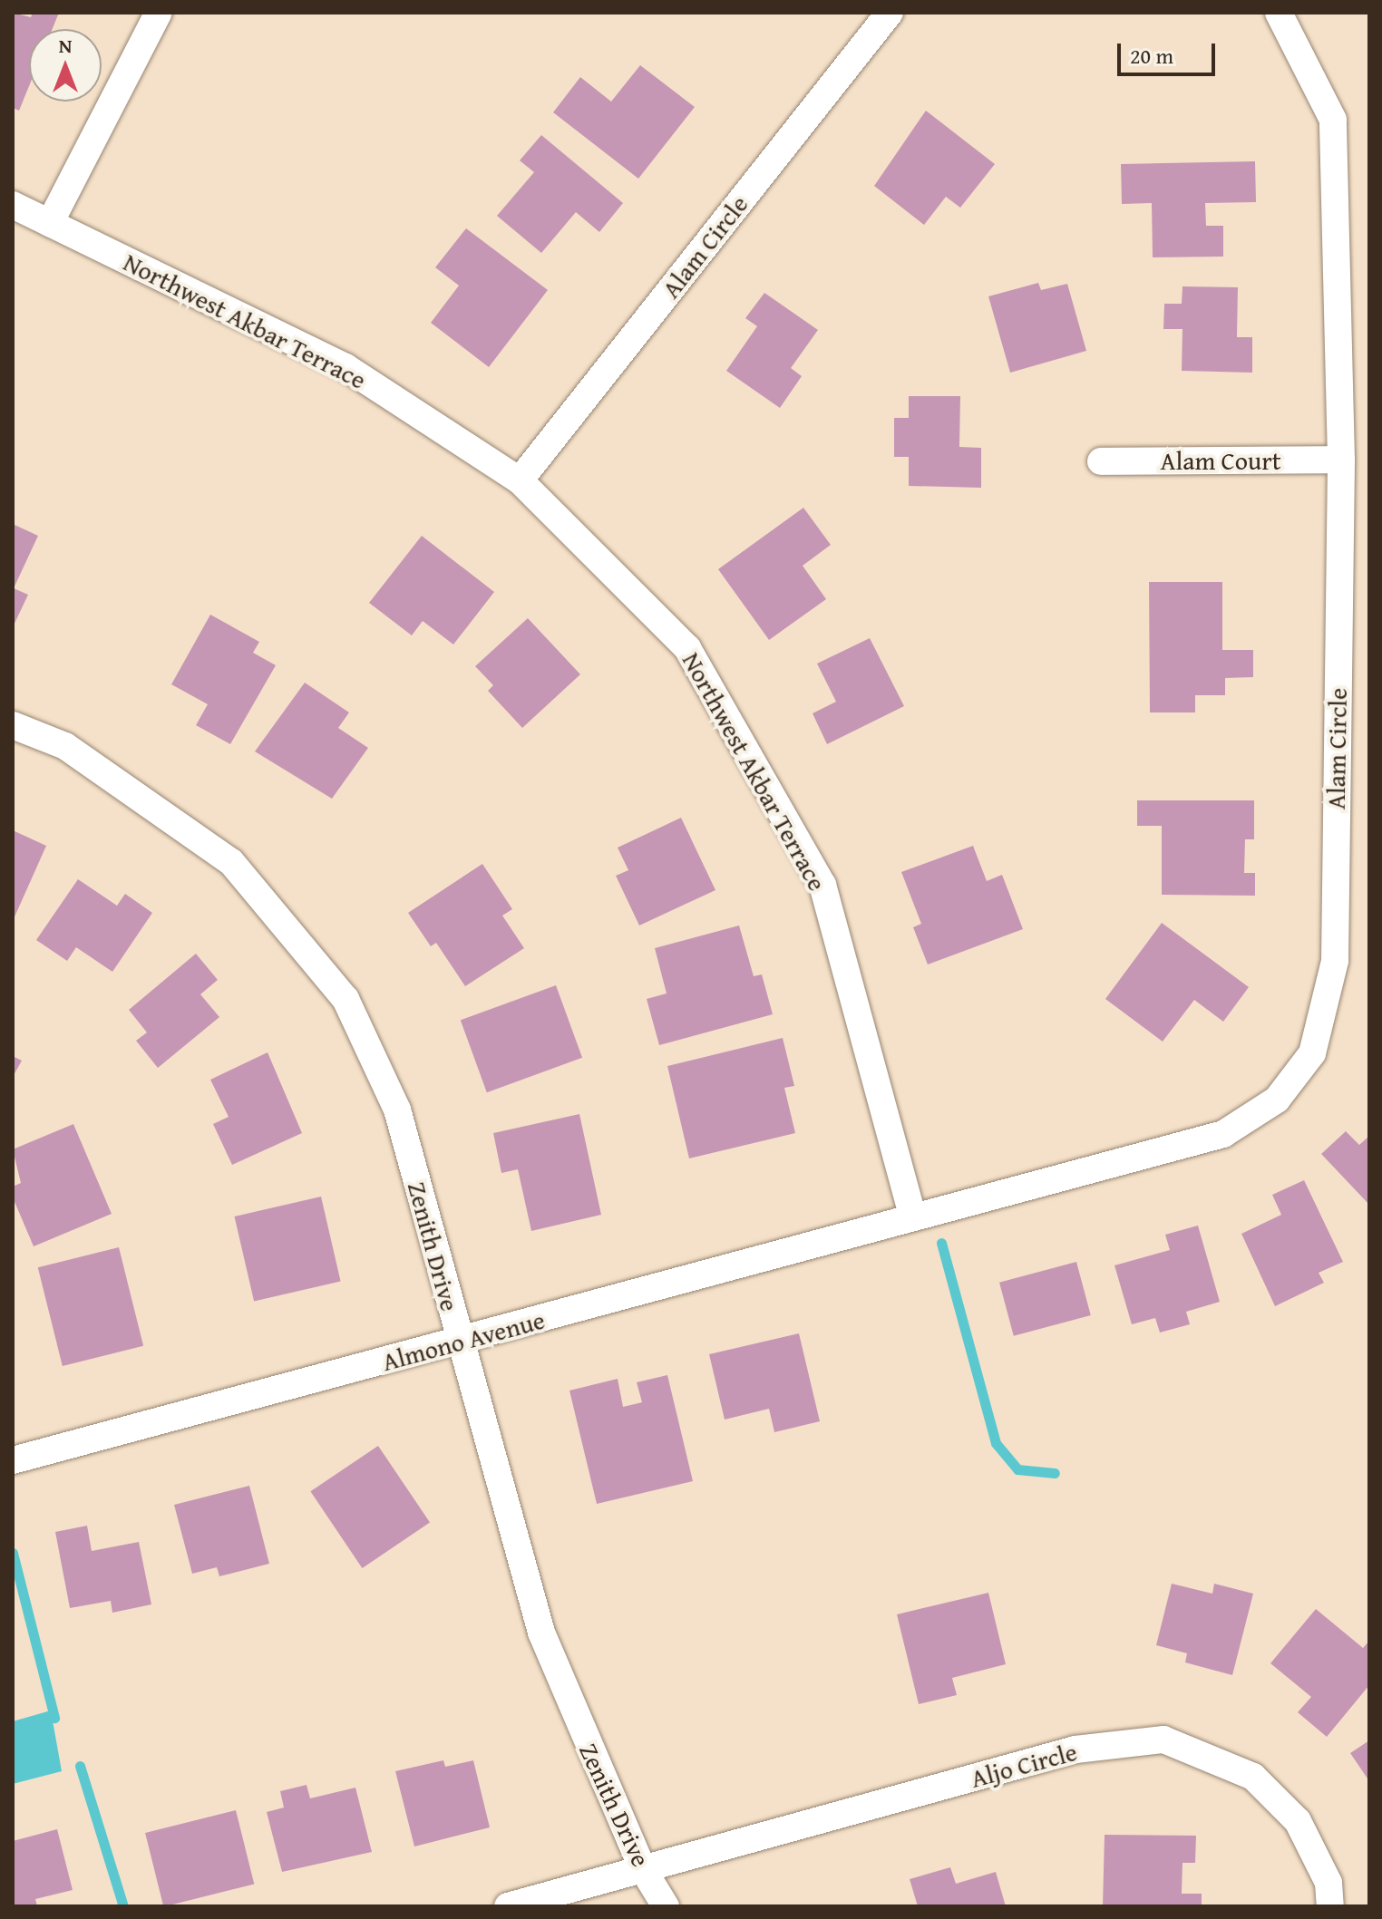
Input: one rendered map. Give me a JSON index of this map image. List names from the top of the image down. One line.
{"streets":{"street":["Alam Circle","Northwest Akbar Terrace","Alam Court","Zenith Drive","Almono Avenue","Aljo Circle"]},"crossings":[["Alam Circle","Northwest Akbar Terrace"],["Alam Circle","Alam Court"],["Alam Circle","Almono Avenue"],["Northwest Akbar Terrace","Almono Avenue"],["Zenith Drive","Almono Avenue"],["Zenith Drive","Aljo Circle"]],"scale_bar":"20 m","north":"top"}
